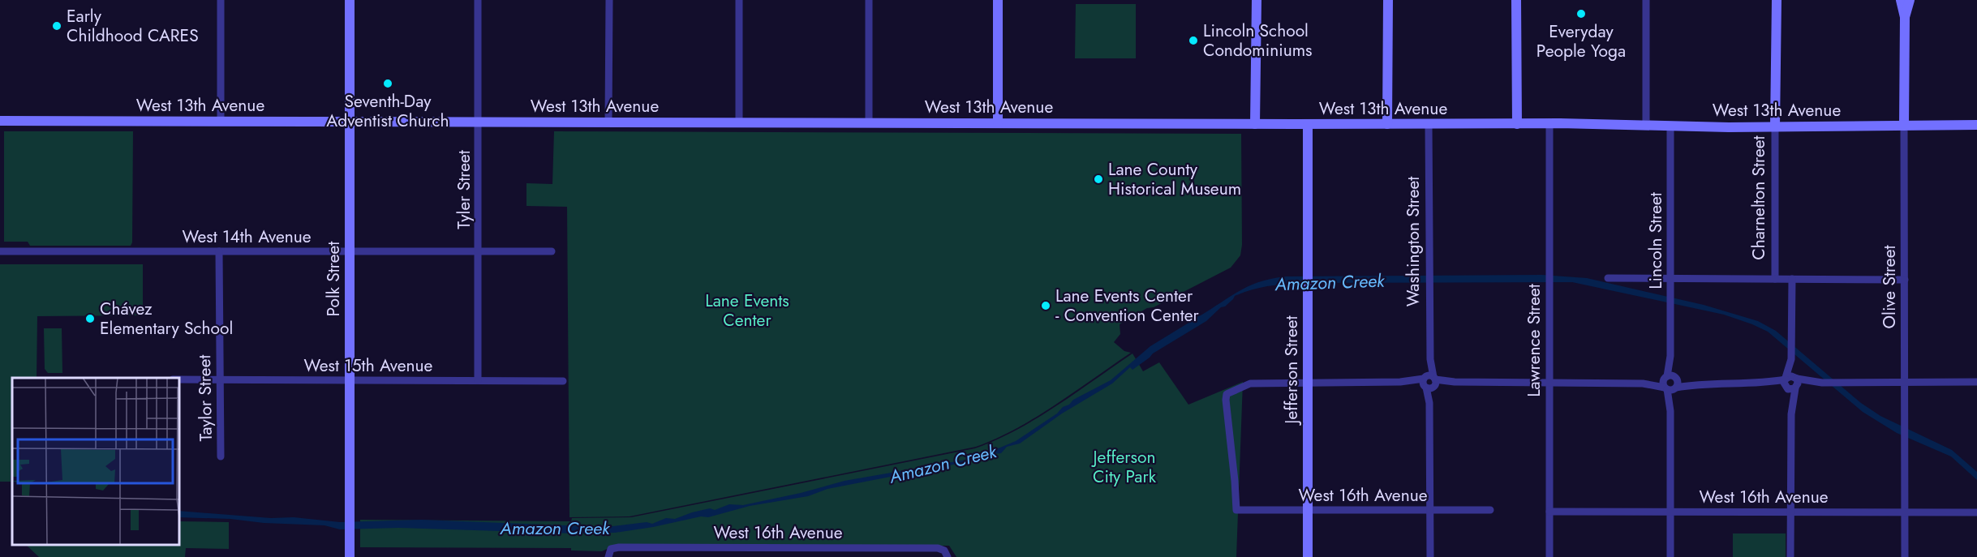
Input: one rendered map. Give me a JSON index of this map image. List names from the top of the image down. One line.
{"streets":{"main road":["West 13th Avenue","Charnelton Street","Polk Street","Olive Street","Jefferson Street"],"street":["Tyler Street","West 14th Avenue","Lincoln Street","Washington Street","Lawrence Street","West 15th Avenue","Taylor Street","West 16th Avenue"]},"crossings":[["West 13th Avenue","Tyler Street"],["West 13th Avenue","Charnelton Street"],["West 13th Avenue","Lincoln Street"],["West 13th Avenue","Washington Street"],["West 13th Avenue","Polk Street"],["West 13th Avenue","Olive Street"],["West 13th Avenue","Lawrence Street"],["West 13th Avenue","Jefferson Street"],["Tyler Street","West 14th Avenue"],["Tyler Street","West 15th Avenue"],["West 14th Avenue","Polk Street"],["West 14th Avenue","Taylor Street"],["Lincoln Street","West 16th Avenue"],["Washington Street","West 16th Avenue"],["Polk Street","West 15th Avenue"],["Olive Street","West 16th Avenue"],["Lawrence Street","West 16th Avenue"],["West 15th Avenue","Taylor Street"],["Jefferson Street","West 16th Avenue"]],"water":["Amazon Creek"],"parks":["Lane Events Center","Jefferson City Park"],"places":["Everyday People Yoga","Early Childhood CARES","Lincoln School Condominiums","Seventh-Day Adventist Church","Lane County Historical Museum","Lane Events Center - Convention Center","Chávez Elementary School"]}
